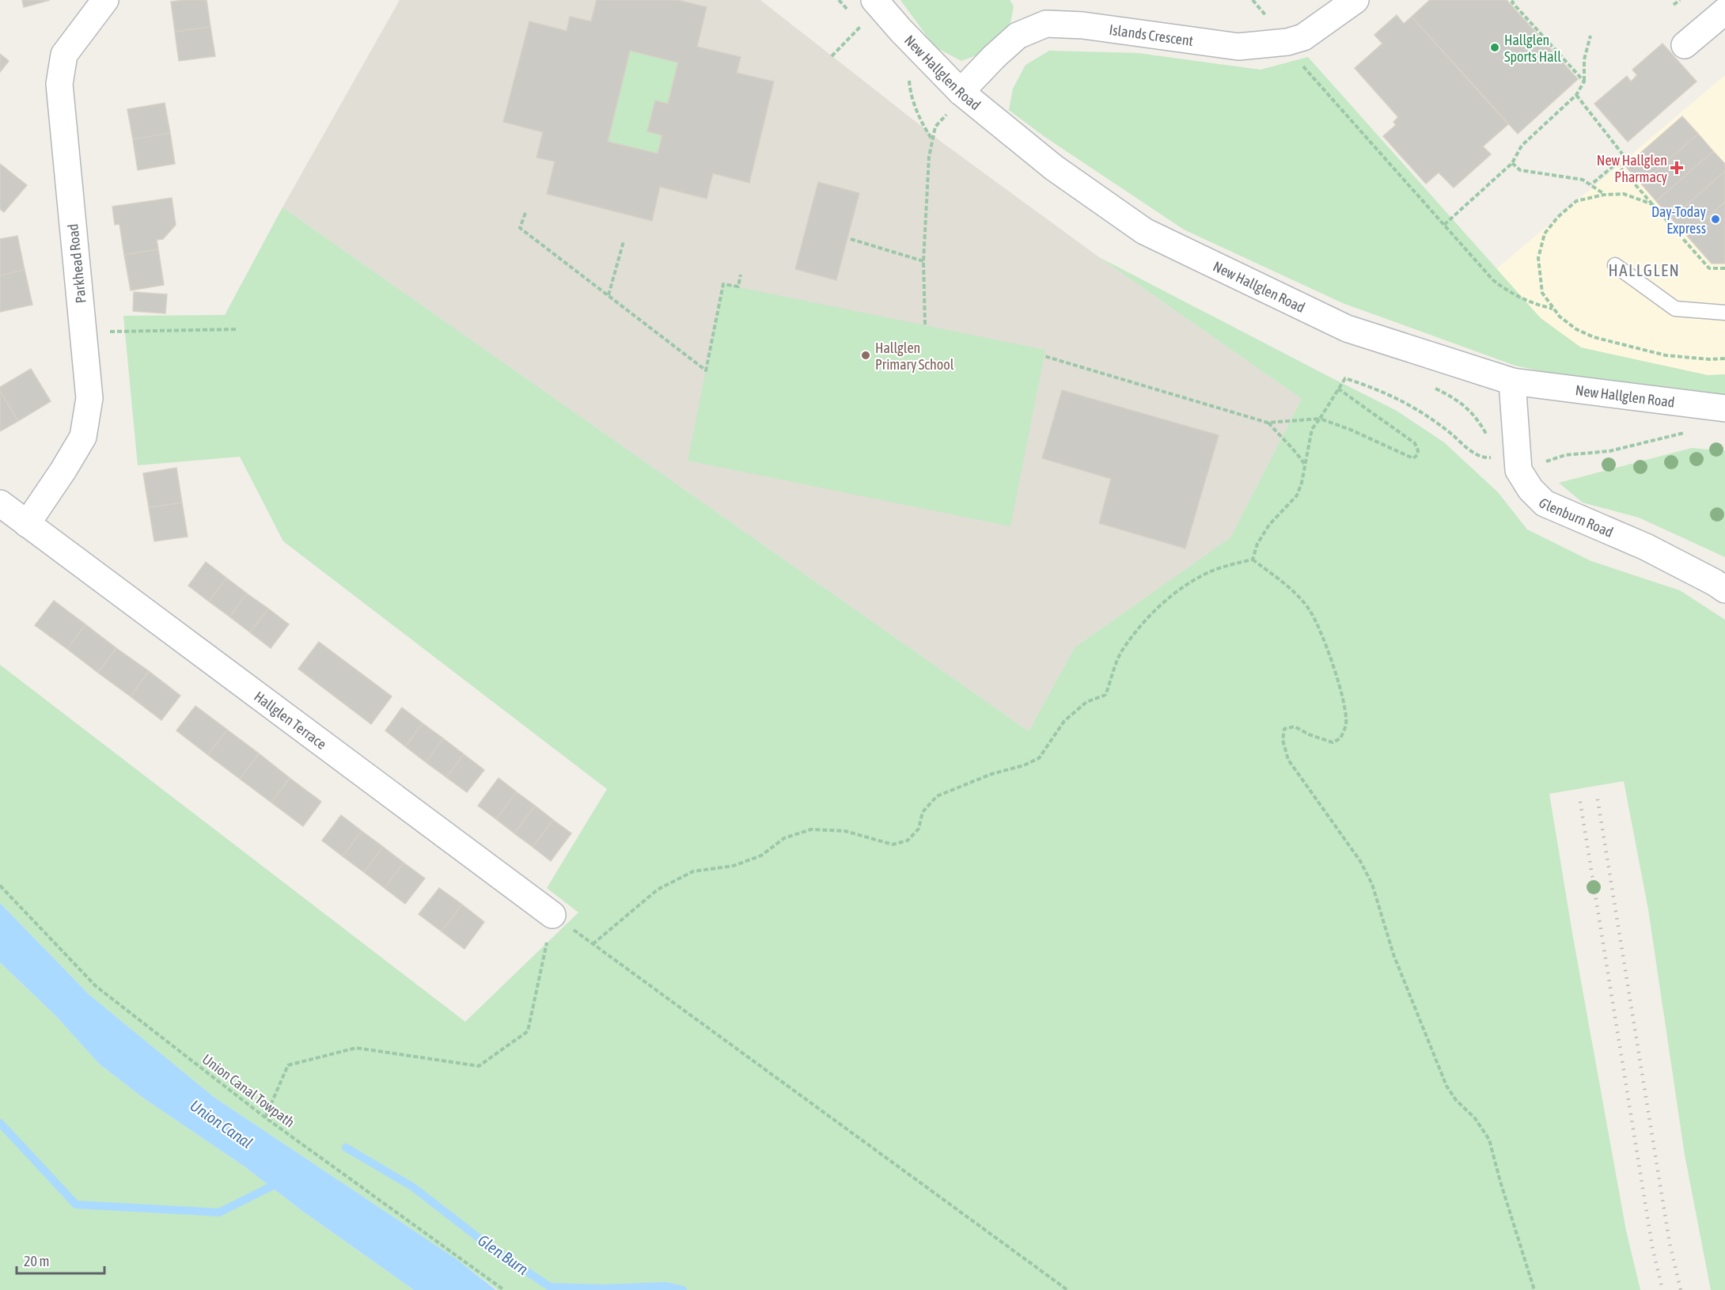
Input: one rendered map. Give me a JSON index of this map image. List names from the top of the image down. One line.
{"streets":{"street":["Islands Crescent","New Hallglen Road","Parkhead Road","Glenburn Road","Hallglen Terrace"],"path":["Union Canal Towpath"]},"crossings":[["Islands Crescent","New Hallglen Road"],["New Hallglen Road","Glenburn Road"],["Parkhead Road","Hallglen Terrace"]],"districts":["HALLGLEN"],"water":["Union Canal","Glen Burn"],"places":{"other":["Hallglen Sports Hall","Day-Today Express","Hallglen Primary School"],"health":["New Hallglen Pharmacy"]},"scale_bar":"20 m"}
